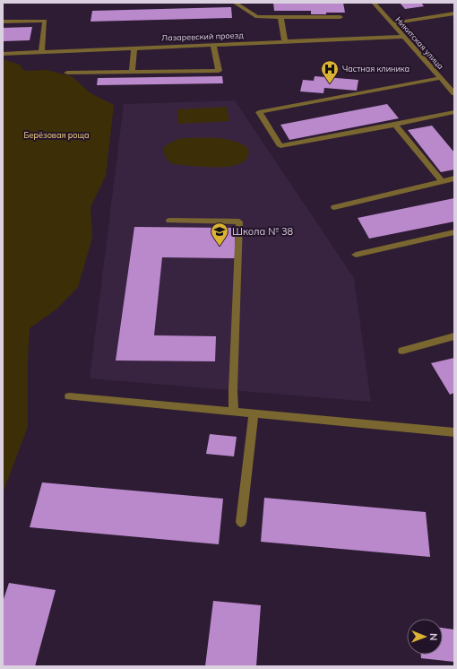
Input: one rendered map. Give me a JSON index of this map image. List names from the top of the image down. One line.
{"streets":{"street":["Лазаревский проезд","Никитская улица"]},"crossings":[["Лазаревский проезд","Никитская улица"]],"parks":["Берёзовая роща"],"places":{"hospital":["Частная клиника"],"school or university":["Школа № 38"]},"north":"right"}
